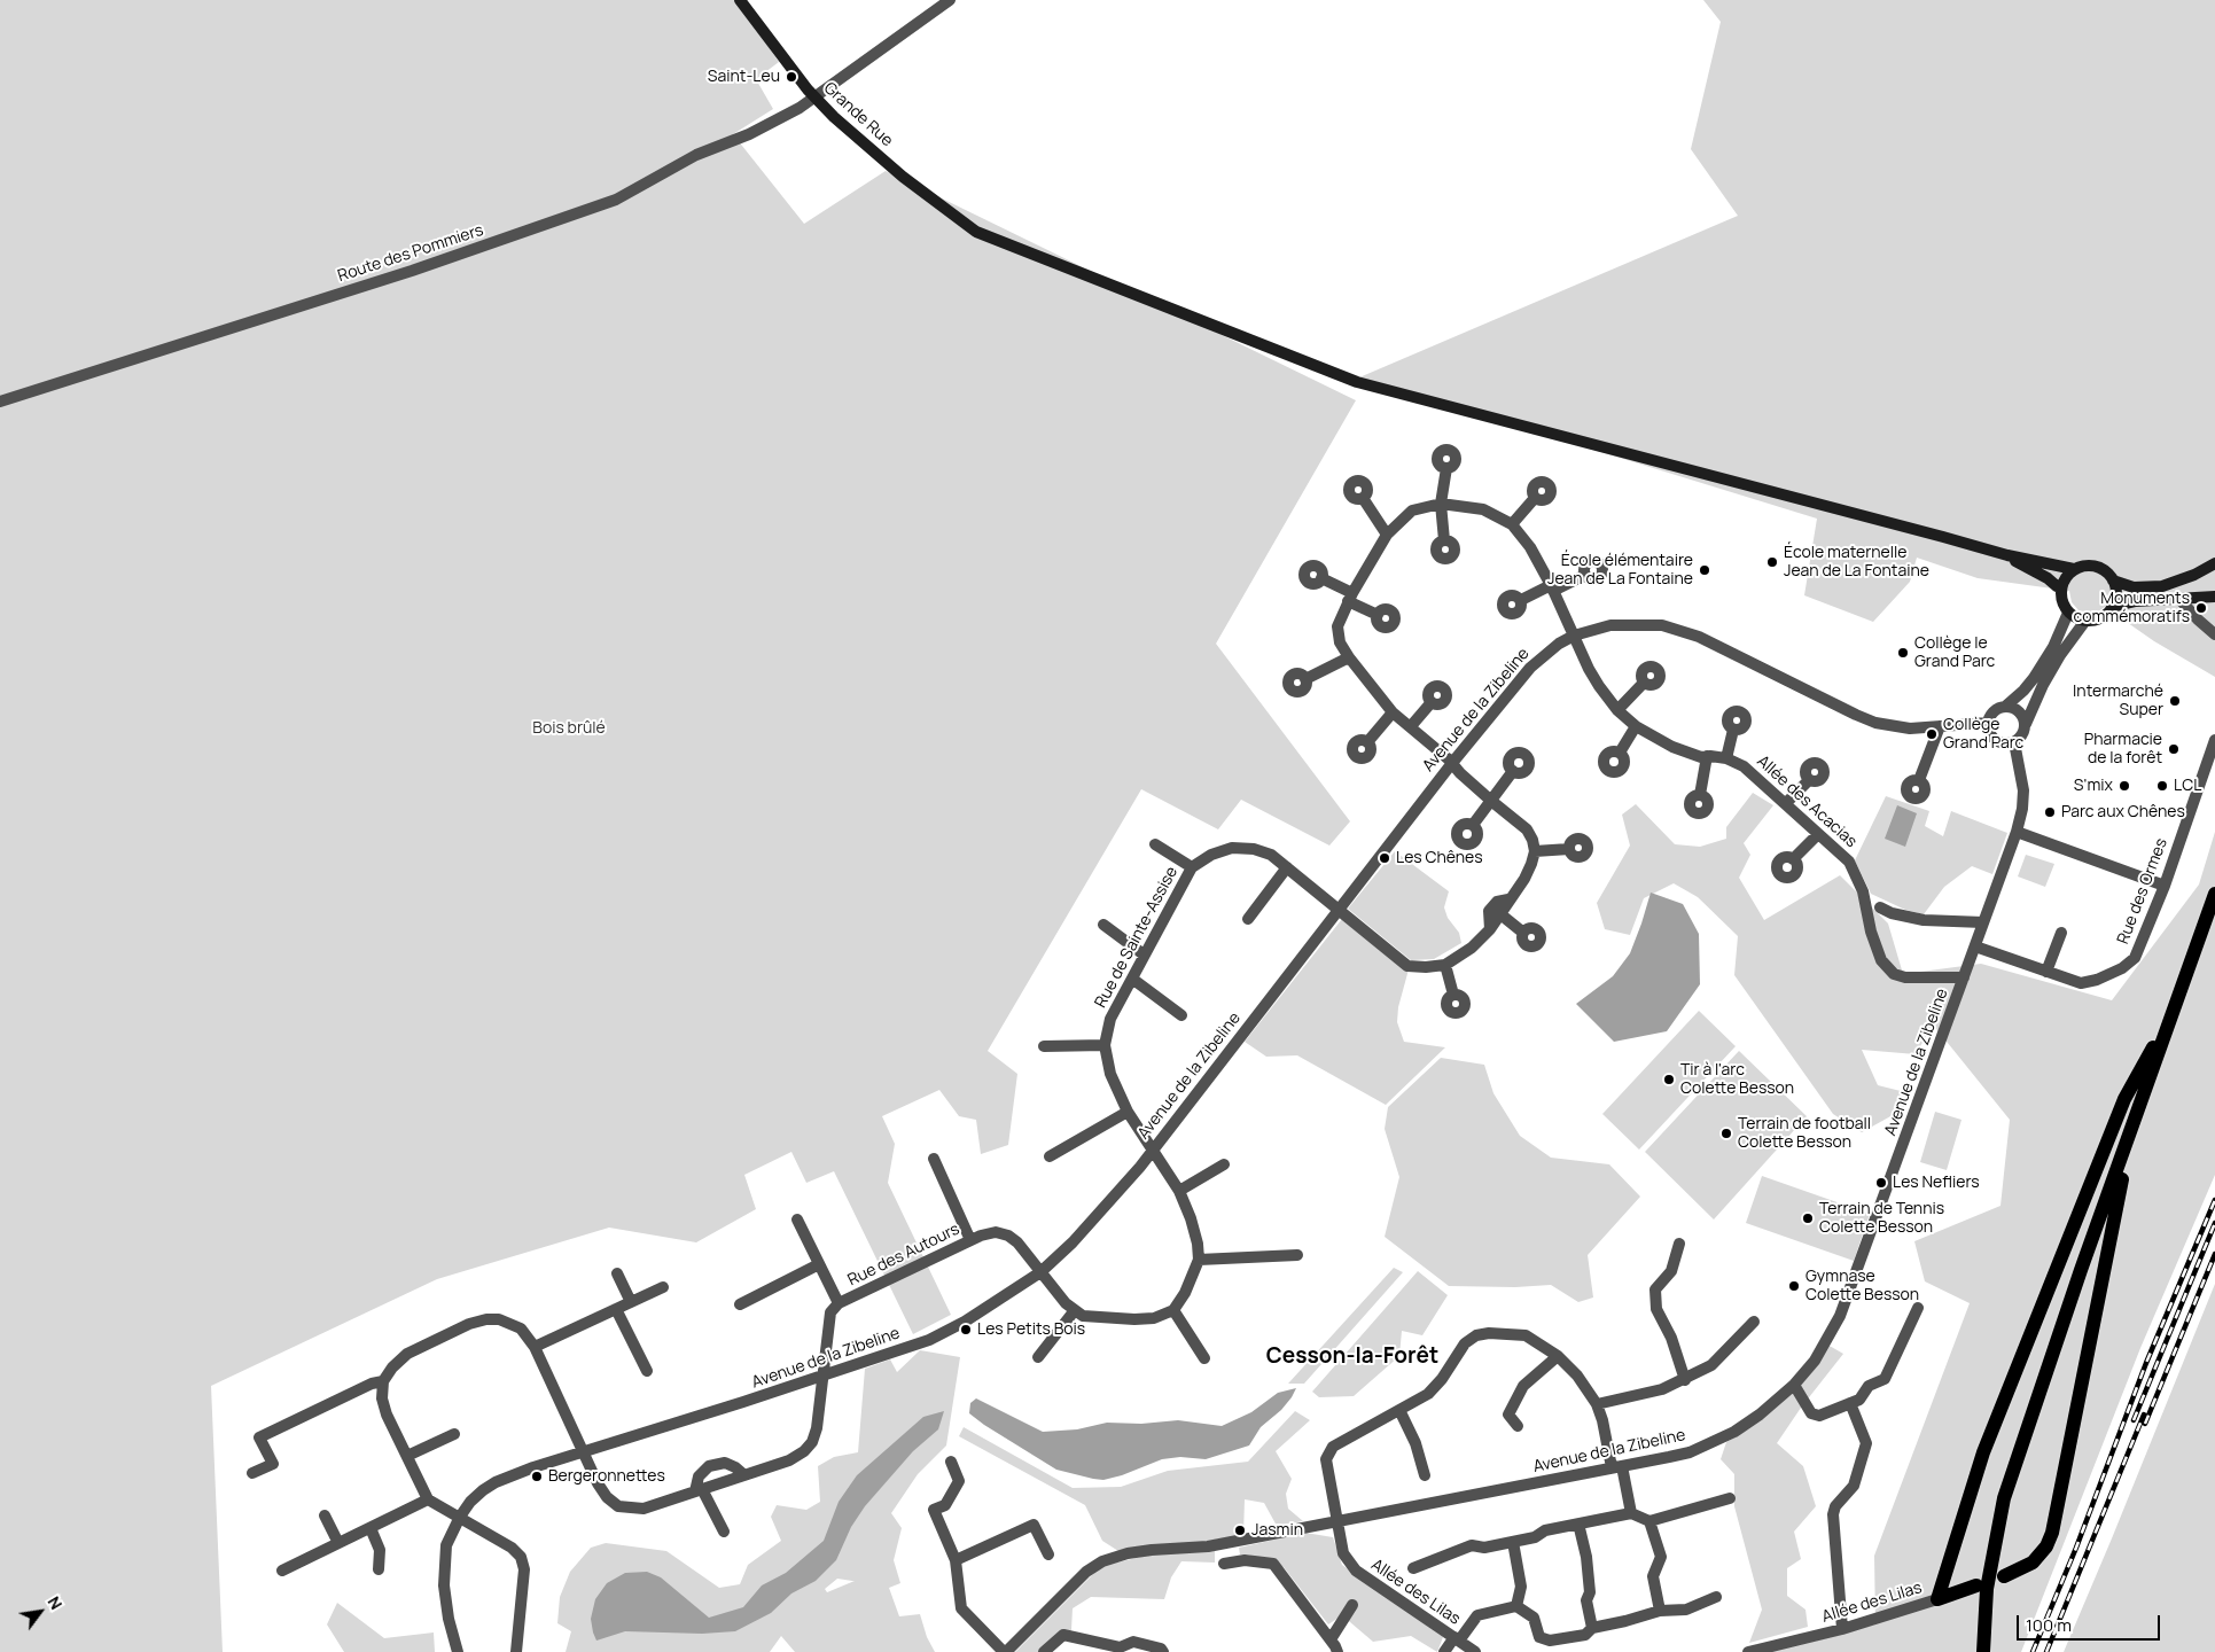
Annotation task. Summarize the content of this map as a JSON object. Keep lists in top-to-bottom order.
{
  "streets": {
    "main road": ["Grande Rue"],
    "street": [
      "Route des Pommiers",
      "Avenue de la Zibeline",
      "Allée des Acacias",
      "Rue des Ormes",
      "Rue de Sainte-Assise",
      "Rue des Autours",
      "Allée des Lilas"
    ]
  },
  "crossings": [
    ["Grande Rue", "Route des Pommiers"],
    ["Avenue de la Zibeline", "Allée des Acacias"],
    ["Avenue de la Zibeline", "Rue des Ormes"],
    ["Avenue de la Zibeline", "Rue de Sainte-Assise"],
    ["Avenue de la Zibeline", "Rue des Autours"],
    ["Avenue de la Zibeline", "Allée des Lilas"]
  ],
  "districts": ["Cesson-la-Forêt"],
  "parks": ["Bois brûlé"],
  "places": [
    "Saint-Leu",
    "École maternelle Jean de La Fontaine",
    "École élémentaire Jean de La Fontaine",
    "Monuments commémoratifs",
    "Collège le Grand Parc",
    "Intermarché Super",
    "Collège Grand Parc",
    "Pharmacie de la forêt",
    "S'mix",
    "LCL",
    "Parc aux Chênes",
    "Les Chênes",
    "Tir à l'arc Colette Besson",
    "Terrain de football Colette Besson",
    "Les Nefliers",
    "Terrain de Tennis Colette Besson",
    "Gymnase Colette Besson",
    "Les Petits Bois",
    "Bergeronnettes",
    "Jasmin"
  ],
  "scale_bar": "100 m",
  "north": "top right"
}
